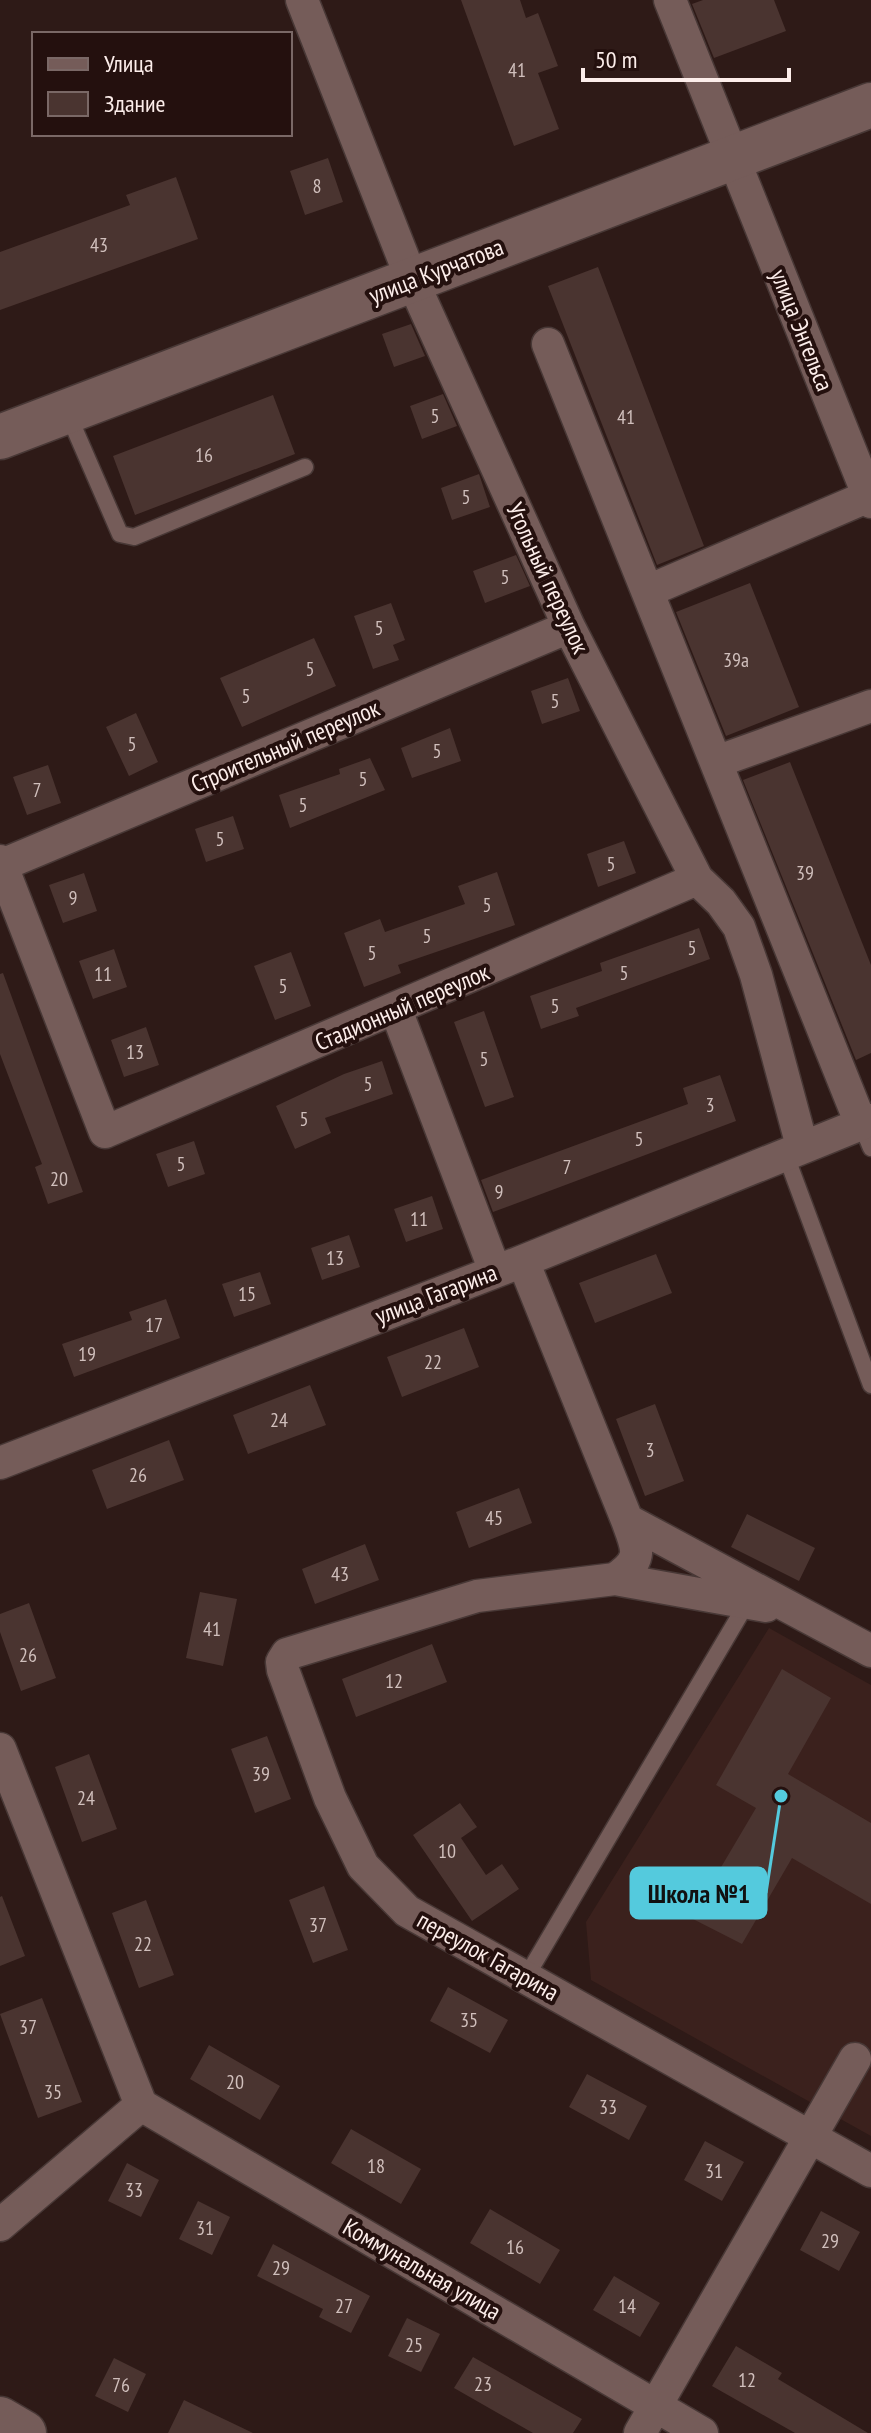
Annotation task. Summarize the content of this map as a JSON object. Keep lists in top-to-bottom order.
{
  "streets": {
    "street": [
      "улица Курчатова",
      "улица Энгельса",
      "Угольный переулок",
      "Строительный переулок",
      "Стадионный переулок",
      "улица Гагарина",
      "переулок Гагарина",
      "Коммунальная улица"
    ]
  },
  "crossings": [
    ["улица Курчатова", "улица Энгельса"],
    ["улица Курчатова", "Угольный переулок"],
    ["Угольный переулок", "Строительный переулок"],
    ["Угольный переулок", "Стадионный переулок"],
    ["Угольный переулок", "улица Гагарина"],
    ["Строительный переулок", "Стадионный переулок"]
  ],
  "places": ["Школа №1"],
  "house_numbers": [
    "41",
    "8",
    "43",
    "5",
    "41",
    "16",
    "5",
    "5",
    "5",
    "39а",
    "5",
    "5",
    "5",
    "5",
    "5",
    "5",
    "7",
    "5",
    "5",
    "5",
    "39",
    "9",
    "5",
    "5",
    "5",
    "5",
    "5",
    "11",
    "5",
    "5",
    "13",
    "5",
    "5",
    "3",
    "5",
    "5",
    "5",
    "7",
    "20",
    "9",
    "11",
    "13",
    "15",
    "17",
    "19",
    "22",
    "24",
    "3",
    "26",
    "45",
    "43",
    "41",
    "26",
    "12",
    "39",
    "24",
    "10",
    "37",
    "22",
    "35",
    "37",
    "20",
    "35",
    "33",
    "18",
    "31",
    "33",
    "31",
    "29",
    "16",
    "29",
    "27",
    "14",
    "25",
    "12",
    "23",
    "76"
  ],
  "legend": ["Улица", "Здание"],
  "scale_bar": "50 m"
}
